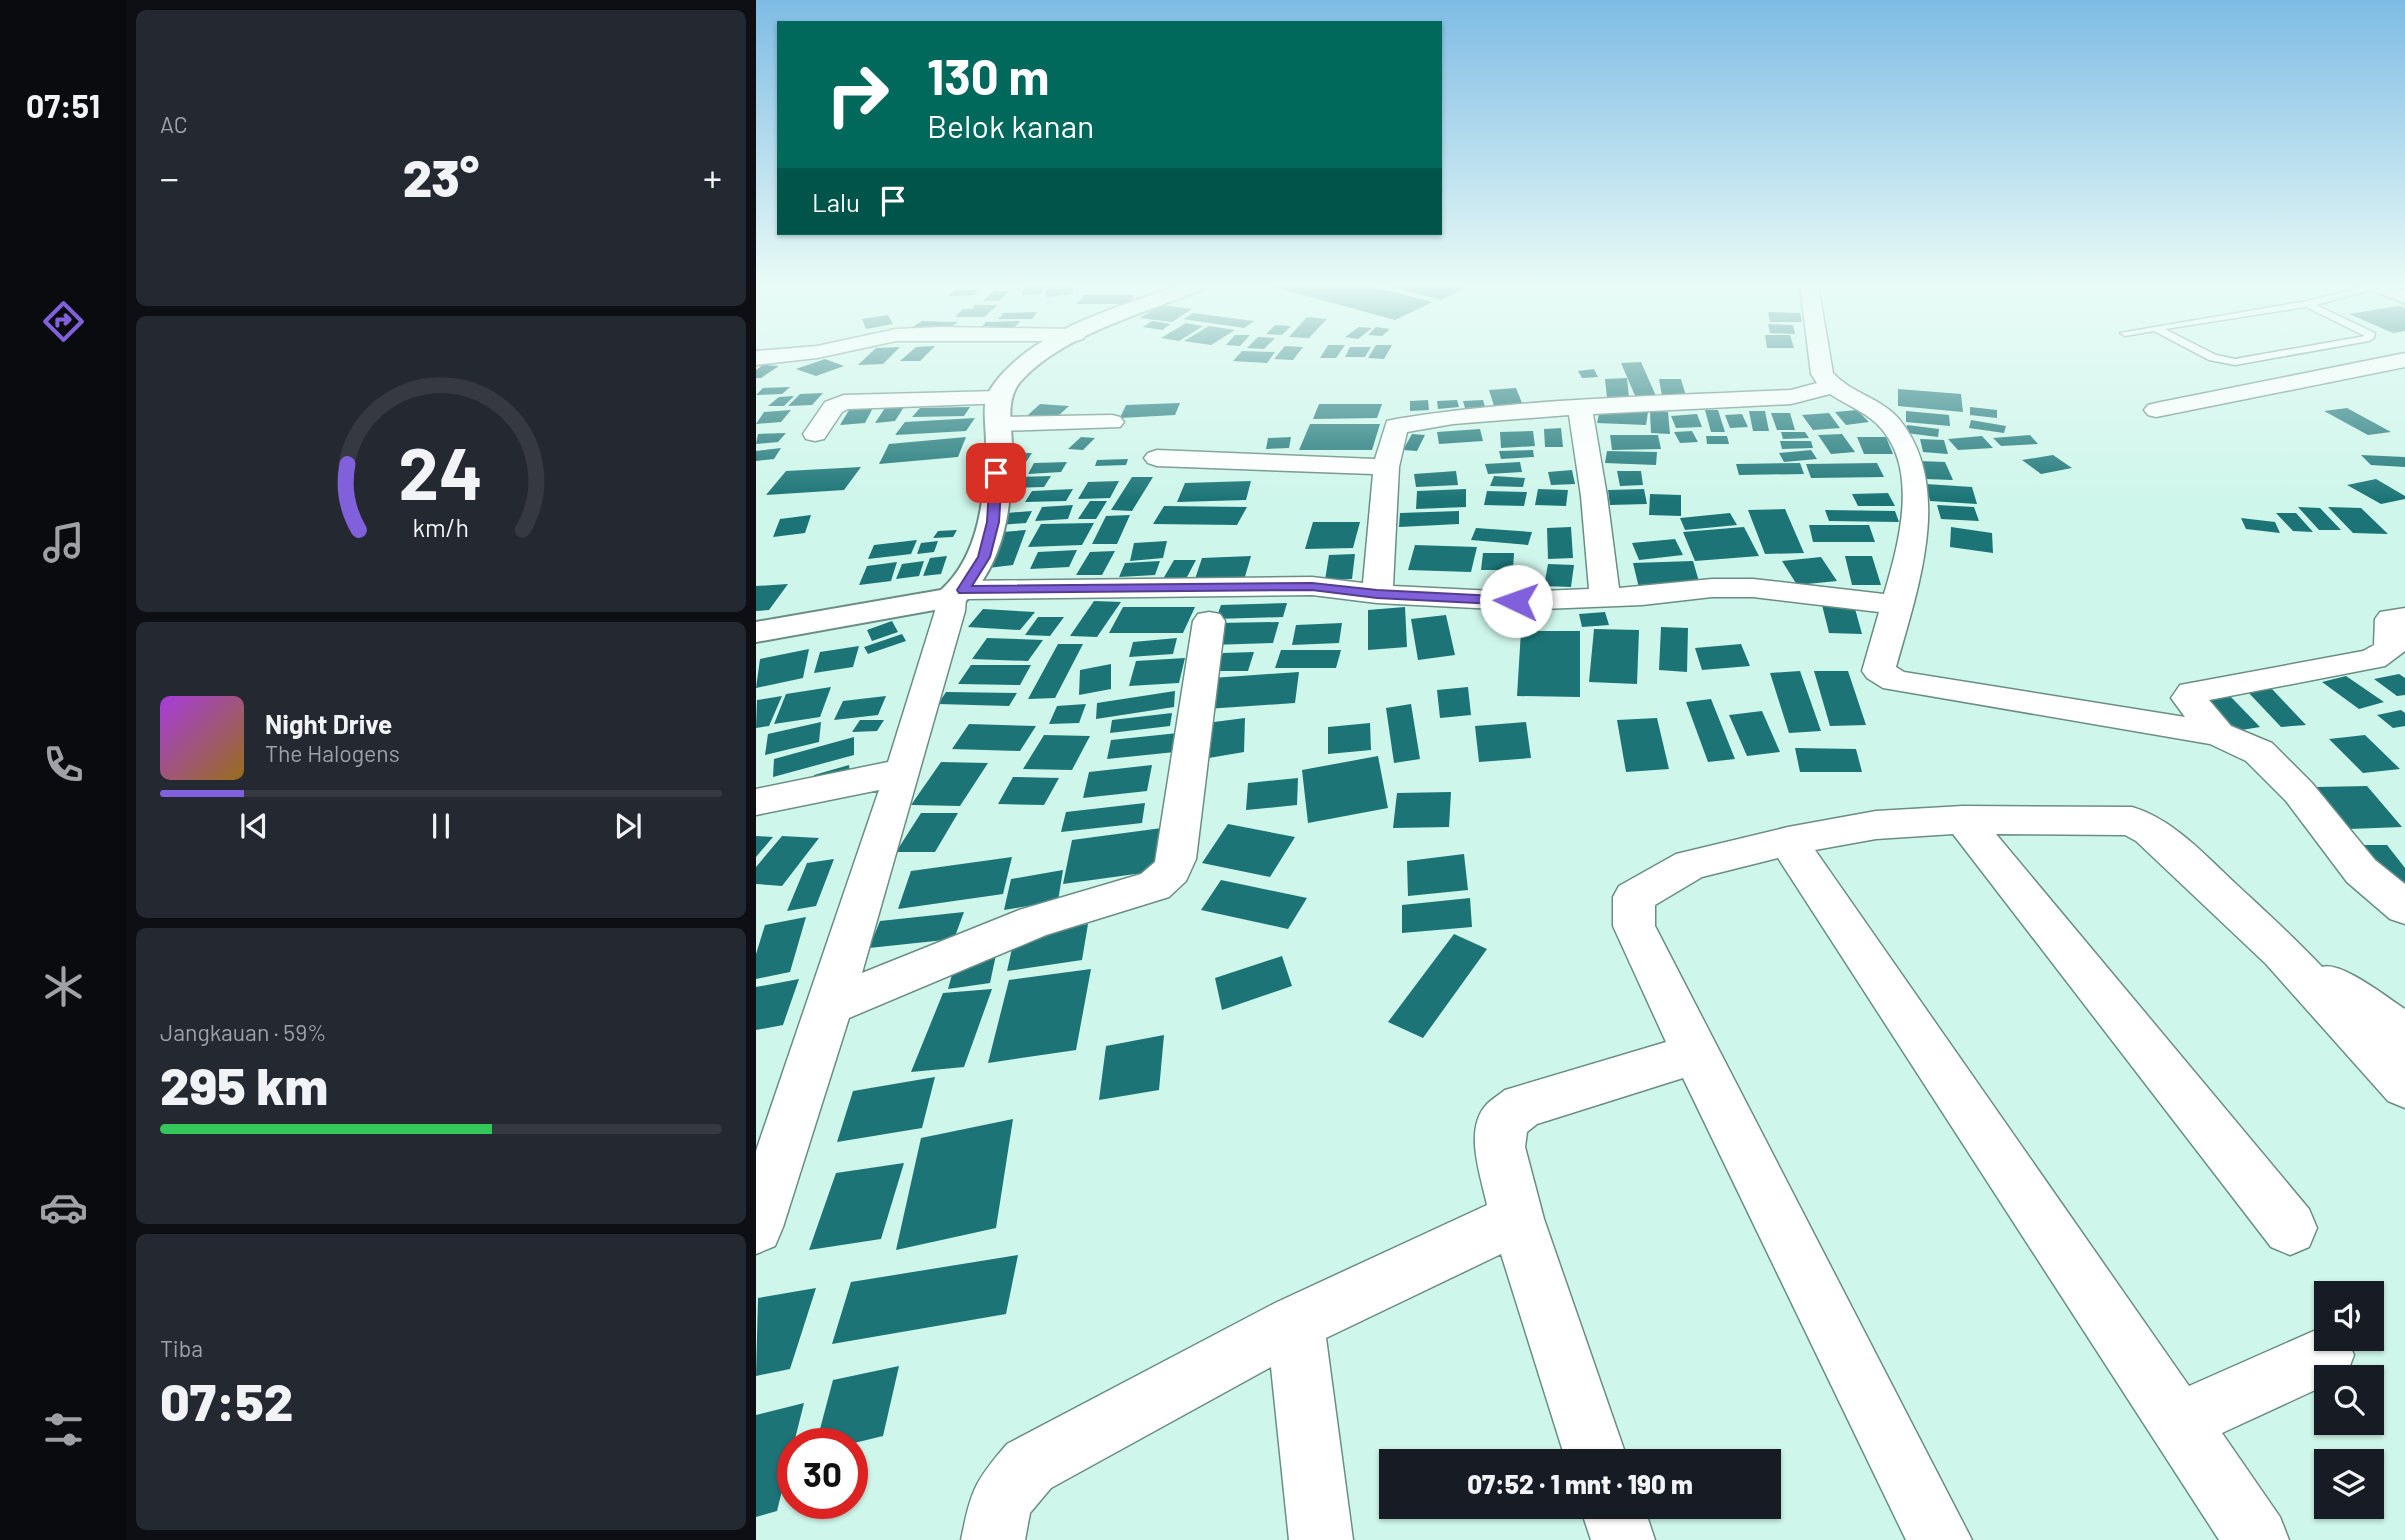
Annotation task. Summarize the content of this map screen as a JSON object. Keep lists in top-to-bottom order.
{
  "page": {
    "tabs": "07:51",
    "tile": [
      "AC",
      ["Jangkauan · 59%", "295 km"],
      ["Tiba", "07:52"]
    ],
    "turn": ["130 m", "Belok kanan"],
    "heat": ["−", "23°", "+"],
    "then": "Lalu",
    "song": ["Night Drive", "The Halogens"],
    "limit": "30",
    "trip": "07:52 · 1 mnt · 190 m",
    "gauge": ["24", "km/h"]
  }
}
